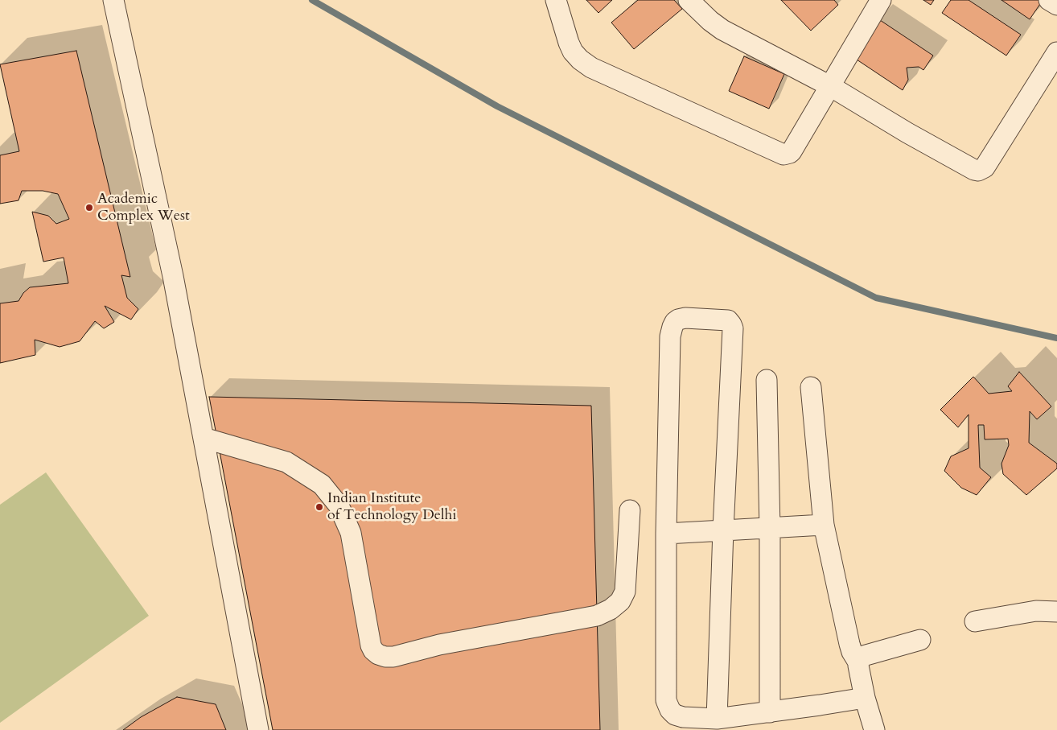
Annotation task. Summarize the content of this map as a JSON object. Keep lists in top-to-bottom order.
{
  "places": ["Academic Complex West", "Indian Institute of Technology Delhi"]
}
